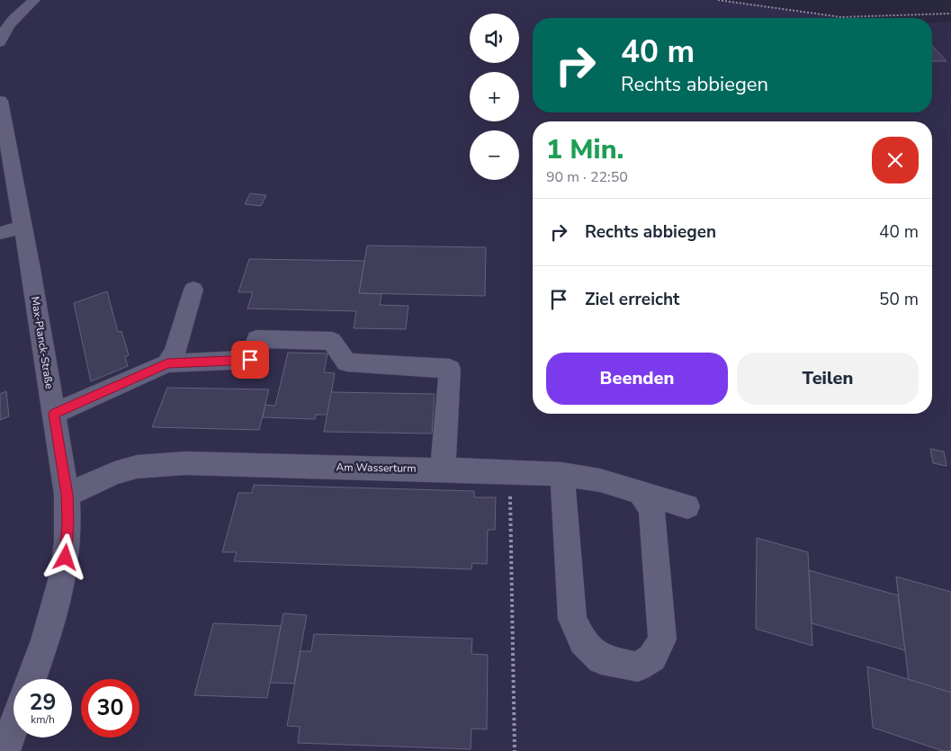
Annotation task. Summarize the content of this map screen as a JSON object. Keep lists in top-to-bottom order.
{
  "streets": {
    "street": ["Max-Planck-Straße", "Am Wasserturm"]
  },
  "crossings": [
    ["Max-Planck-Straße", "Am Wasserturm"]
  ],
  "page": {
    "map_buttons": ["+", "−"],
    "turn": ["40 m", "Rechts abbiegen"],
    "heading": ["1 Min.", "90 m · 22:50"],
    "list": [
      {
        "name": "Rechts abbiegen",
        "value": "40 m"
      },
      {
        "name": "Ziel erreicht",
        "value": "50 m"
      }
    ],
    "buttons": ["Beenden", "Teilen"],
    "speed": "29 km/h",
    "limit": "30"
  }
}
